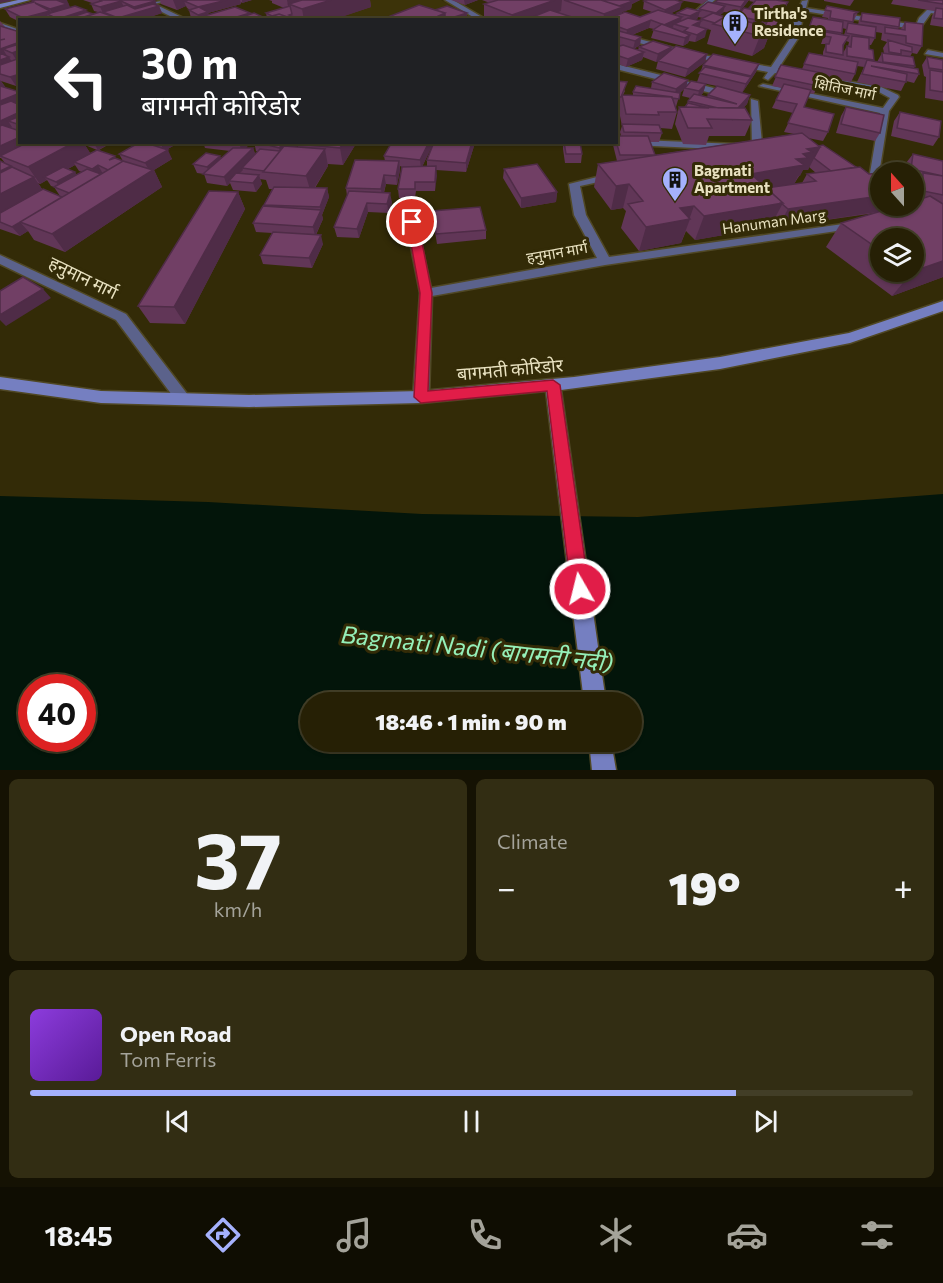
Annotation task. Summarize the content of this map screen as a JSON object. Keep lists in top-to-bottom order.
{
  "streets": {
    "main road": ["बागमती कोरिडोर"],
    "street": ["क्षितिज मार्ग", "Hanuman Marg", "हनुमान मार्ग"]
  },
  "crossings": [
    ["Hanuman Marg", "हनुमान मार्ग"],
    ["हनुमान मार्ग", "बागमती कोरिडोर"]
  ],
  "water": ["Bagmati Nadi (बागमती नदी)"],
  "places": {
    "building": ["Tirtha's Residence", "Bagmati Apartment"]
  },
  "north": "top",
  "page": {
    "turn": ["30 m", "बागमती कोरिडोर"],
    "limit": "40",
    "trip": "18:46 · 1 min · 90 m",
    "tile": [
      ["37", "km/h"],
      "Climate"
    ],
    "heat": ["−", "19°", "+"],
    "song": ["Open Road", "Tom Ferris"],
    "tabs": "18:45"
  }
}
